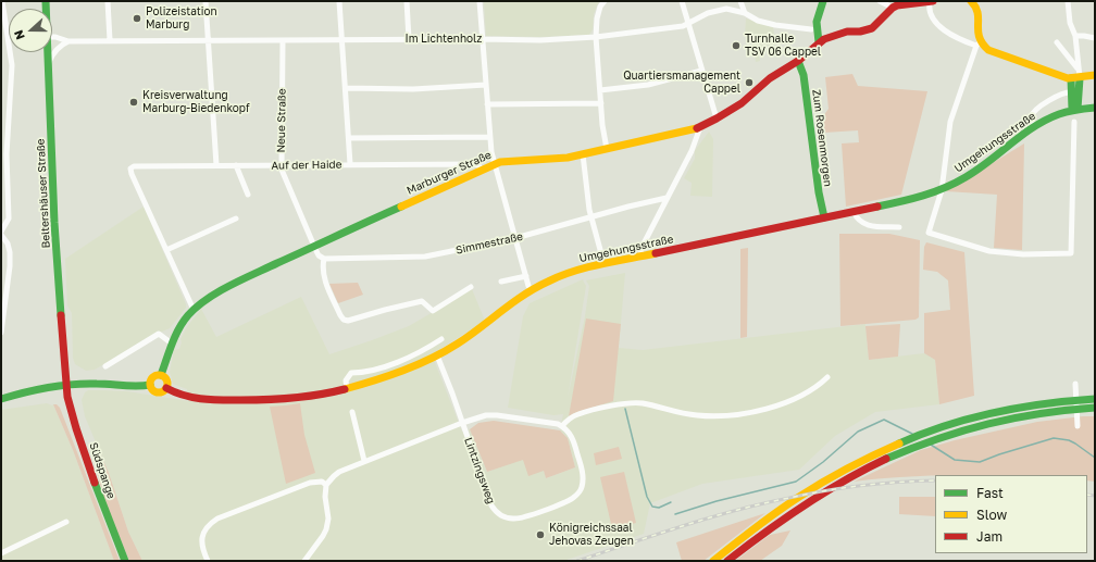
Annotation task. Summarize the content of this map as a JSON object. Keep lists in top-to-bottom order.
{
  "streets": {
    "main road": [
      "Zum Rosenmorgen",
      "Umgehungsstraße",
      "Marburger Straße",
      "Beltershäuser Straße",
      "Südspange"
    ],
    "street": [
      "Im Lichtenholz",
      "Neue Straße",
      "Auf der Haide",
      "Simmestraße",
      "Lintzingsweg"
    ]
  },
  "crossings": [
    ["Im Lichtenholz", "Neue Straße"],
    ["Im Lichtenholz", "Beltershäuser Straße"],
    ["Neue Straße", "Auf der Haide"],
    ["Neue Straße", "Marburger Straße"],
    ["Zum Rosenmorgen", "Umgehungsstraße"],
    ["Zum Rosenmorgen", "Marburger Straße"],
    ["Umgehungsstraße", "Marburger Straße"],
    ["Umgehungsstraße", "Lintzingsweg"],
    ["Auf der Haide", "Marburger Straße"],
    ["Beltershäuser Straße", "Südspange"]
  ],
  "places": [
    "Polizeistation Marburg",
    "Turnhalle TSV 06 Cappel",
    "Quartiersmanagement Cappel",
    "Kreisverwaltung Marburg-Biedenkopf",
    "Königreichssaal Jehovas Zeugen"
  ],
  "legend": ["Fast", "Slow", "Jam"],
  "north": "left"
}
